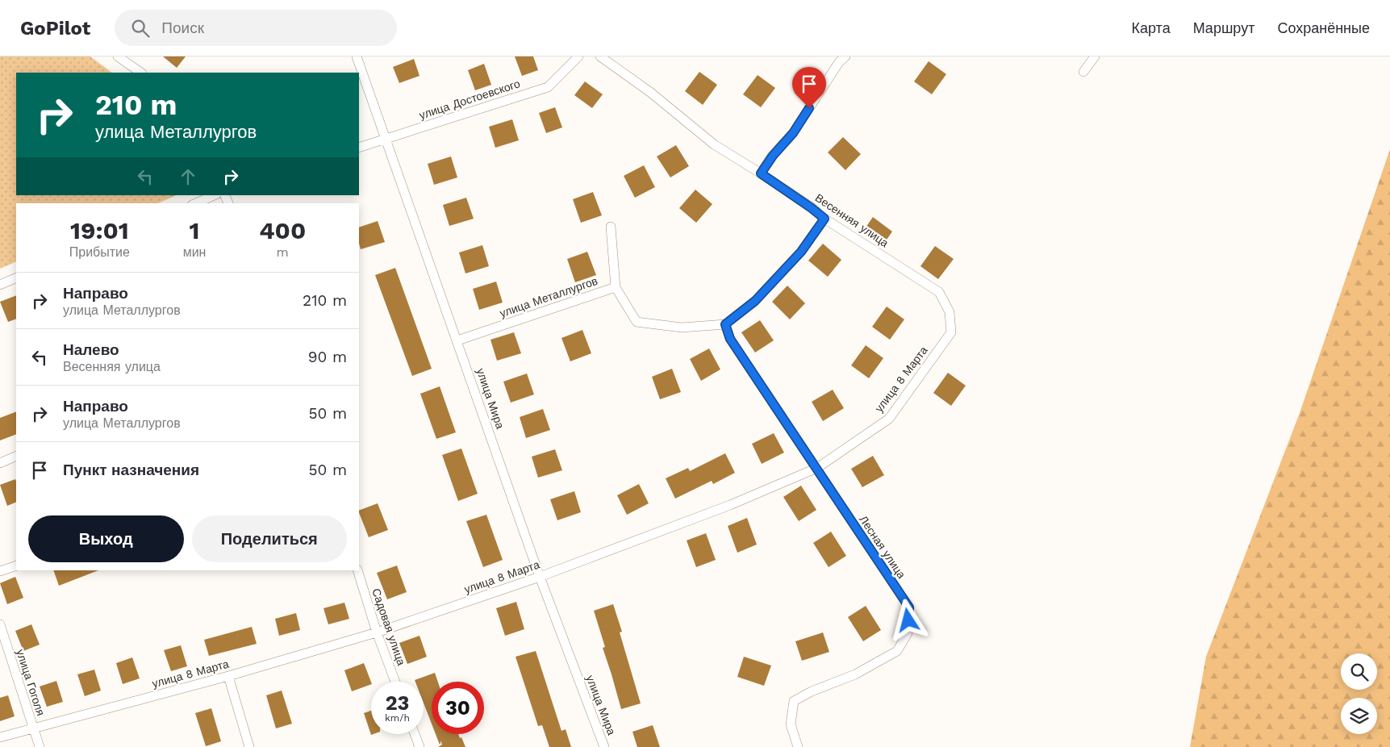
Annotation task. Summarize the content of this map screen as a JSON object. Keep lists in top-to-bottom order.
{
  "streets": {
    "street": [
      "улица Достоевского",
      "Весенняя улица",
      "улица Металлургов",
      "улица 8 Марта",
      "улица Мира",
      "Лесная улица",
      "Садовая улица",
      "улица Гоголя"
    ]
  },
  "crossings": [
    ["улица Достоевского", "улица Мира"],
    ["Весенняя улица", "улица 8 Марта"],
    ["улица Металлургов", "улица Мира"],
    ["улица Металлургов", "Лесная улица"],
    ["улица 8 Марта", "улица Мира"],
    ["улица 8 Марта", "Лесная улица"],
    ["улица 8 Марта", "Садовая улица"],
    ["улица 8 Марта", "улица Гоголя"]
  ],
  "page": {
    "header": "GoPilot",
    "search": "Поиск",
    "nav": ["Карта", "Маршрут", "Сохранённые"],
    "turn": ["210 m", "улица Металлургов"],
    "eta": [
      "19:01",
      "Прибытие",
      "1",
      "мин",
      "400",
      "m"
    ],
    "list": [
      {
        "name": "Направо",
        "note": "улица Металлургов",
        "value": "210 m"
      },
      {
        "name": "Налево",
        "note": "Весенняя улица",
        "value": "90 m"
      },
      {
        "name": "Направо",
        "note": "улица Металлургов",
        "value": "50 m"
      },
      {
        "name": "Пункт назначения",
        "value": "50 m"
      }
    ],
    "buttons": ["Выход", "Поделиться"],
    "speed": "23 km/h",
    "limit": "30"
  }
}
